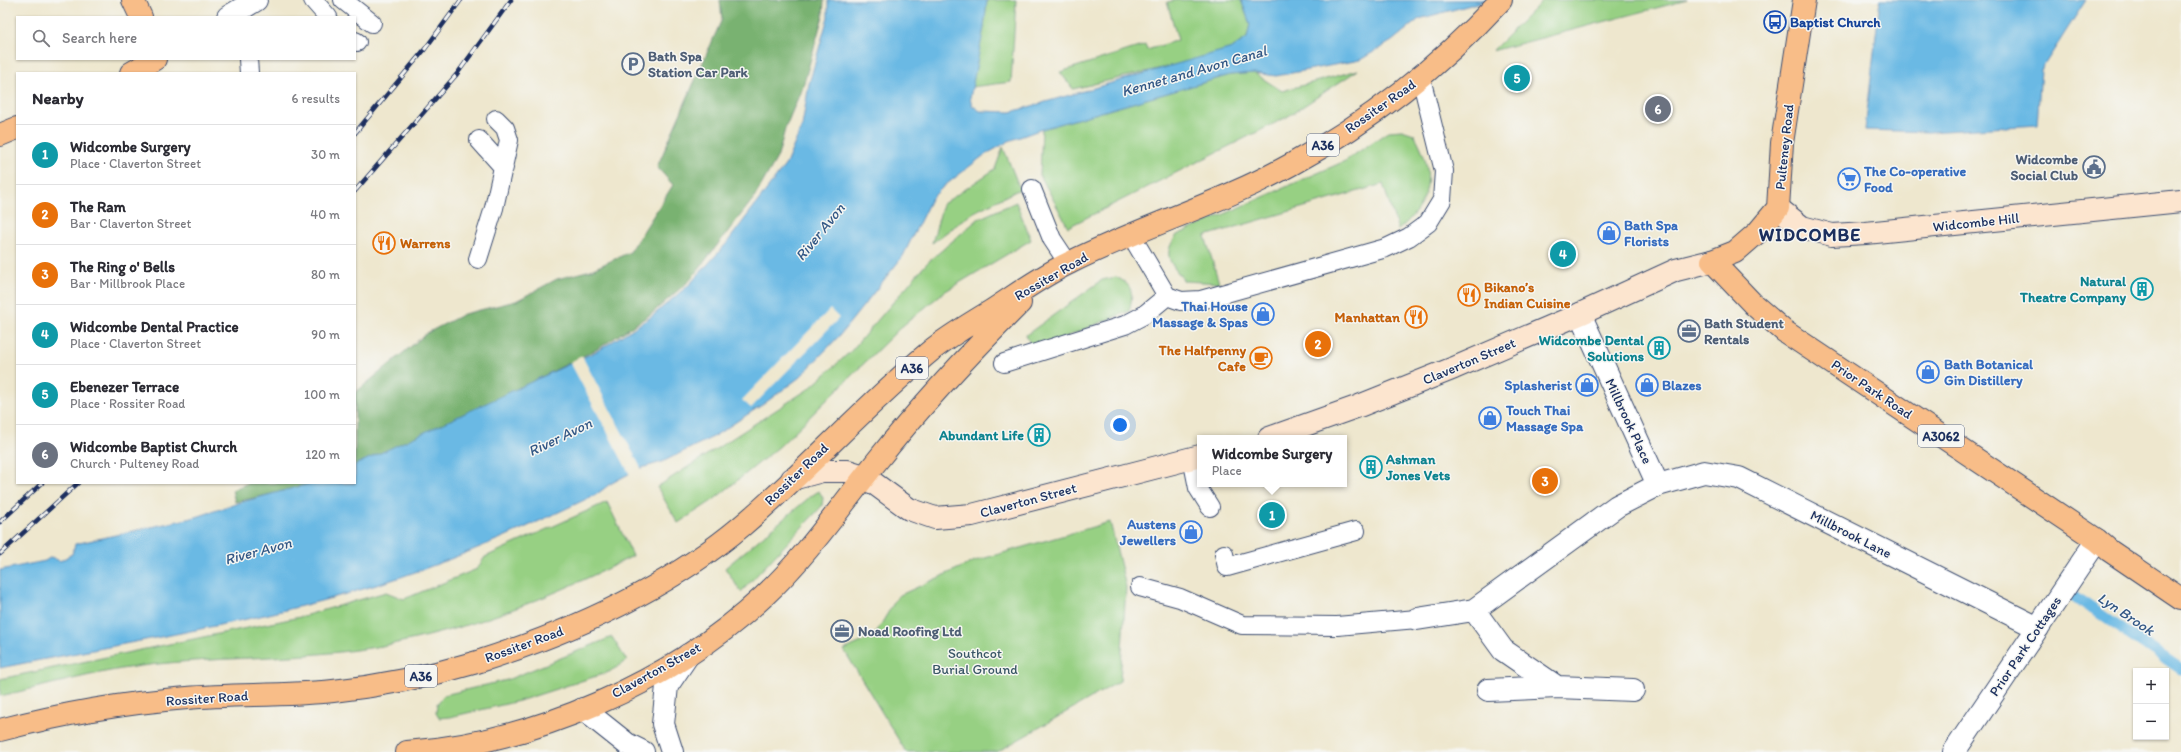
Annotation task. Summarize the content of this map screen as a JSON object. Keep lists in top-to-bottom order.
{
  "streets": {
    "main road": [
      "Rossiter Road",
      "A36",
      "Pulteney Road",
      "Claverton Street",
      "Prior Park Road",
      "A3062"
    ],
    "street": [
      "Widcombe Hill",
      "Millbrook Place",
      "Millbrook Lane",
      "Prior Park Cottages"
    ]
  },
  "crossings": [
    ["Rossiter Road", "A36"],
    ["Rossiter Road", "Claverton Street"],
    ["A36", "Claverton Street"],
    ["Pulteney Road", "Widcombe Hill"],
    ["Pulteney Road", "Claverton Street"],
    ["Pulteney Road", "Prior Park Road"],
    ["Claverton Street", "Prior Park Road"],
    ["Claverton Street", "Millbrook Place"],
    ["Prior Park Road", "Prior Park Cottages"],
    ["Millbrook Place", "Millbrook Lane"],
    ["Millbrook Lane", "Prior Park Cottages"]
  ],
  "districts": ["WIDCOMBE"],
  "water": ["Kennet and Avon Canal", "River Avon", "Lyn Brook"],
  "parks": ["Southcot Burial Ground"],
  "places": {
    "bus stop": ["Baptist Church"],
    "parking": ["Bath Spa Station Car Park"],
    "public building": ["Widcombe Social Club"],
    "supermarket": ["The Co-operative Food"],
    "shop": [
      "Bath Spa Florists",
      "Thai House Massage & Spas",
      "Bath Botanical Gin Distillery",
      "Splasherist",
      "Blazes",
      "Touch Thai Massage Spa",
      "Austens Jewellers"
    ],
    "restaurant": ["Warrens", "Bikano’s Indian Cuisine", "Manhattan"],
    "building": [
      "Natural Theatre Company",
      "Widcombe Dental Solutions",
      "Abundant Life",
      "Ashman Jones Vets"
    ],
    "office": ["Bath Student Rentals", "Noad Roofing Ltd"],
    "cafe": ["The Halfpenny Cafe"]
  },
  "page": {
    "search": "Search here",
    "pins": [
      "5",
      "6",
      "4",
      "2",
      "3",
      "1"
    ],
    "heading": ["Nearby", "6 results"],
    "list": [
      {
        "mark": "1",
        "name": "Widcombe Surgery",
        "note": "Place · Claverton Street",
        "value": "30 m"
      },
      {
        "mark": "2",
        "name": "The Ram",
        "note": "Bar · Claverton Street",
        "value": "40 m"
      },
      {
        "mark": "3",
        "name": "The Ring o' Bells",
        "note": "Bar · Millbrook Place",
        "value": "80 m"
      },
      {
        "mark": "4",
        "name": "Widcombe Dental Practice",
        "note": "Place · Claverton Street",
        "value": "90 m"
      },
      {
        "mark": "5",
        "name": "Ebenezer Terrace",
        "note": "Place · Rossiter Road",
        "value": "100 m"
      },
      {
        "mark": "6",
        "name": "Widcombe Baptist Church",
        "note": "Church · Pulteney Road",
        "value": "120 m"
      }
    ],
    "popup": ["Widcombe Surgery", "Place"],
    "map_buttons": ["+", "−"]
  }
}
